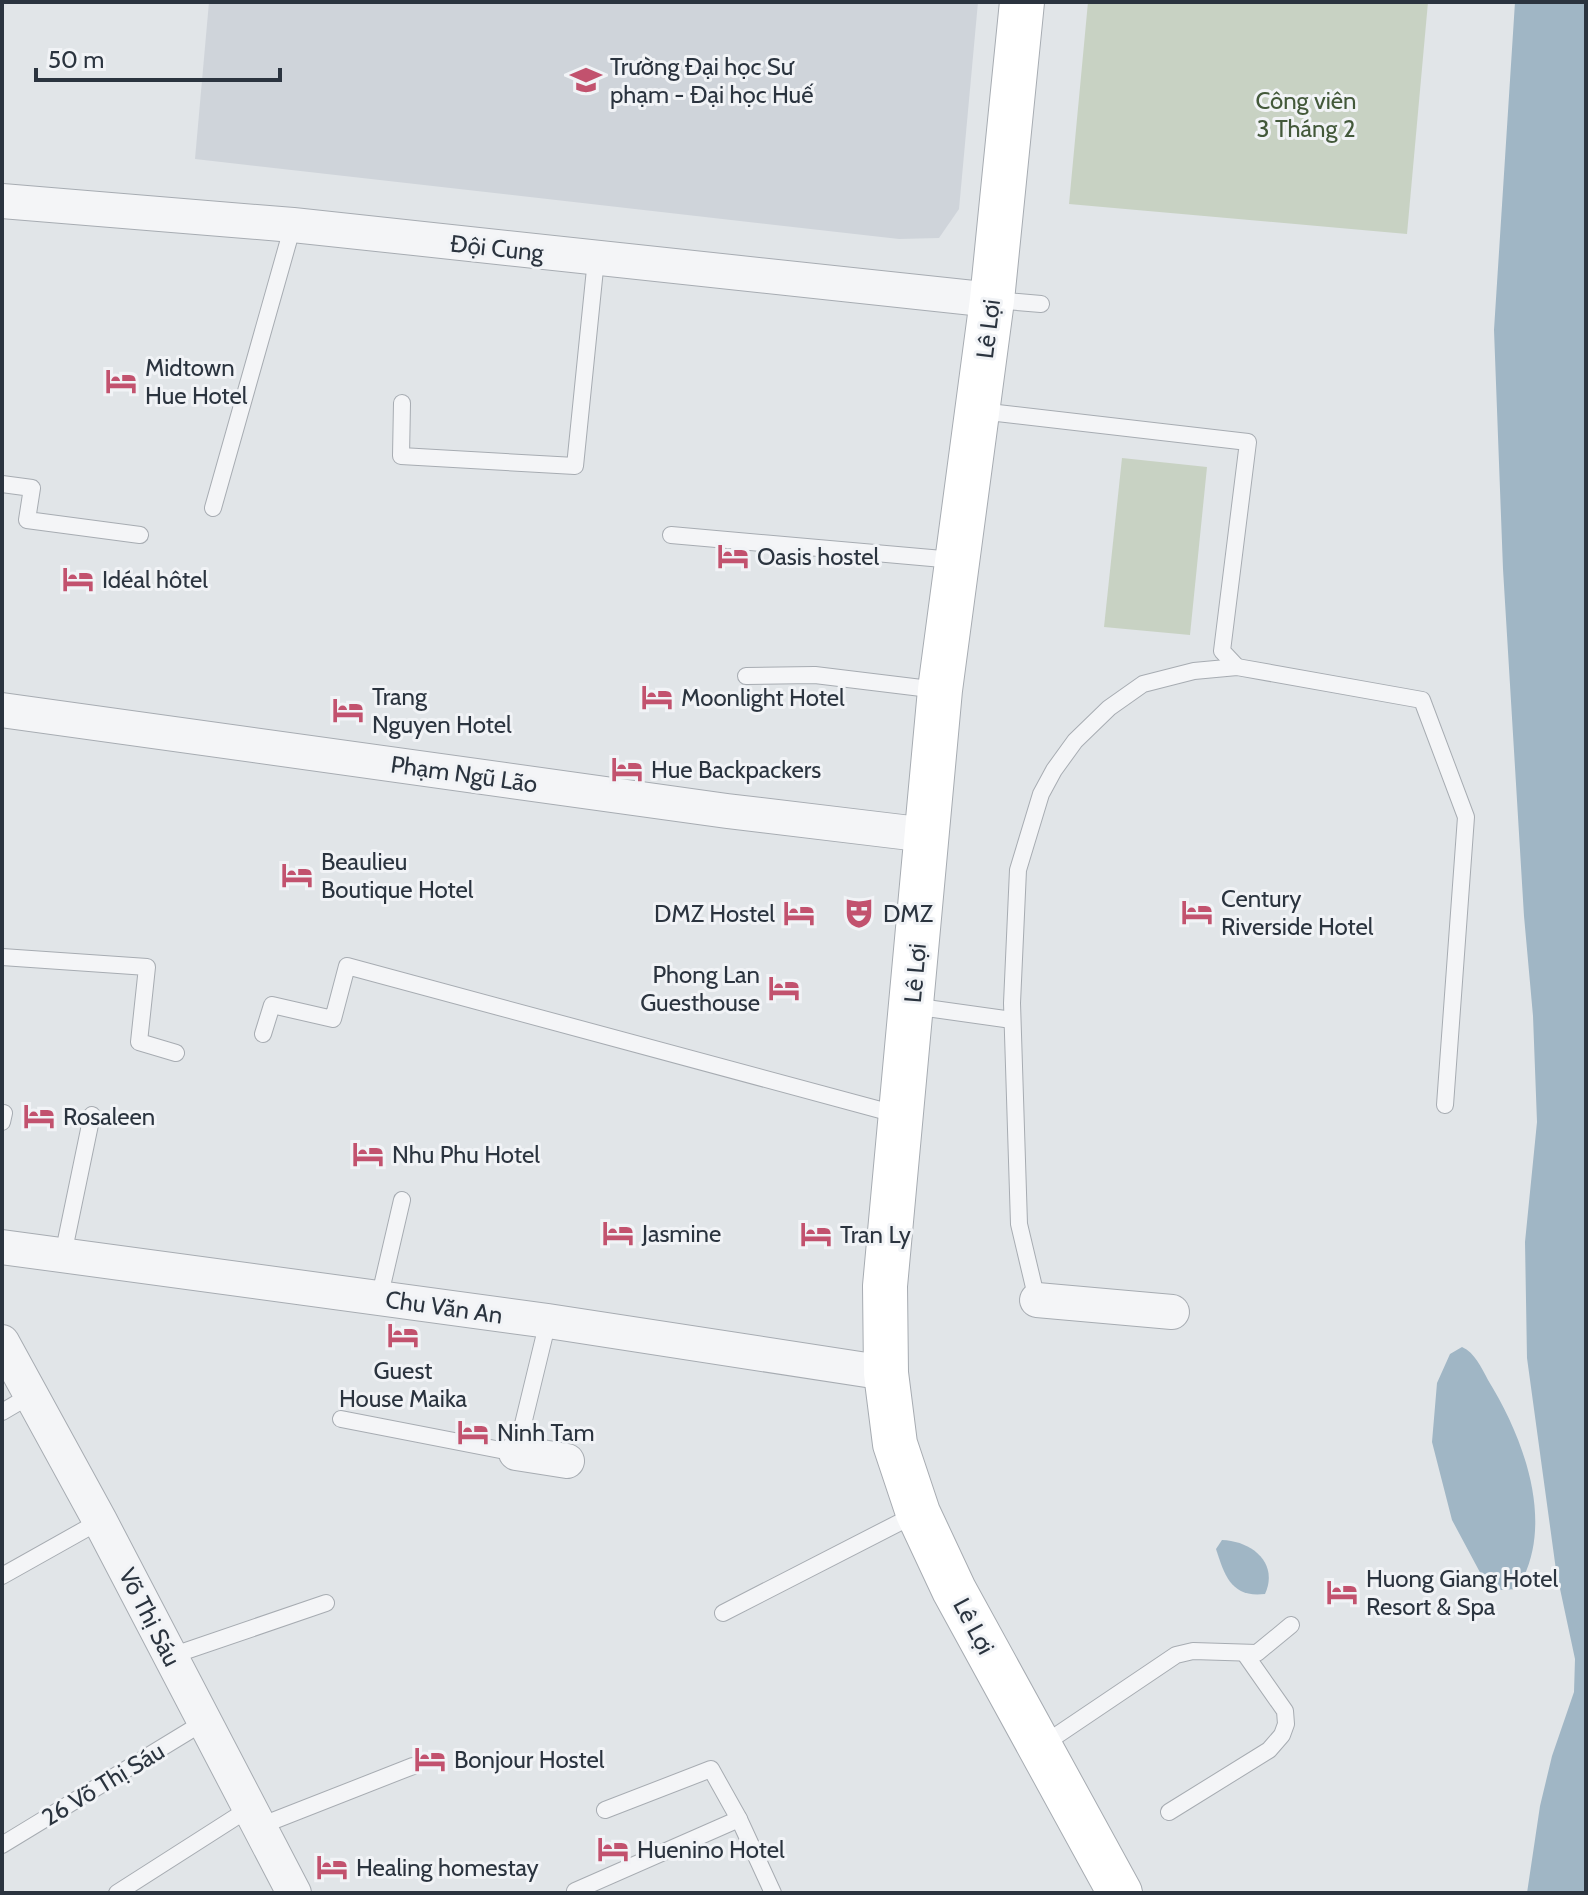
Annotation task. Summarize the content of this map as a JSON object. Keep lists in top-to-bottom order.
{
  "streets": {
    "main road": ["Lê Lợi"],
    "street": [
      "Đội Cung",
      "Phạm Ngũ Lão",
      "Chu Văn An",
      "Võ Thị Sáu"
    ],
    "lane": ["26 Võ Thị Sáu"]
  },
  "crossings": [
    ["Đội Cung", "Lê Lợi"],
    ["Lê Lợi", "Phạm Ngũ Lão"],
    ["Lê Lợi", "Chu Văn An"],
    ["Võ Thị Sáu", "26 Võ Thị Sáu"]
  ],
  "parks": ["Công viên 3 Tháng 2"],
  "places": {
    "school or university": ["Trường Đại học Sư phạm - Đại học Huế"],
    "hotel": [
      "Midtown Hue Hotel",
      "Oasis hostel",
      "Idéal hôtel",
      "Moonlight Hotel",
      "Trang Nguyen Hotel",
      "Hue Backpackers",
      "Beaulieu Boutique Hotel",
      "Century Riverside Hotel",
      "DMZ Hostel",
      "Phong Lan Guesthouse",
      "Rosaleen",
      "Nhu Phu Hotel",
      "Jasmine",
      "Tran Ly",
      "Guest House Maika",
      "Ninh Tam",
      "Huong Giang Hotel Resort & Spa",
      "Bonjour Hostel",
      "Huenino Hotel",
      "Healing homestay"
    ],
    "theatre": ["DMZ"]
  },
  "scale_bar": "50 m"
}
